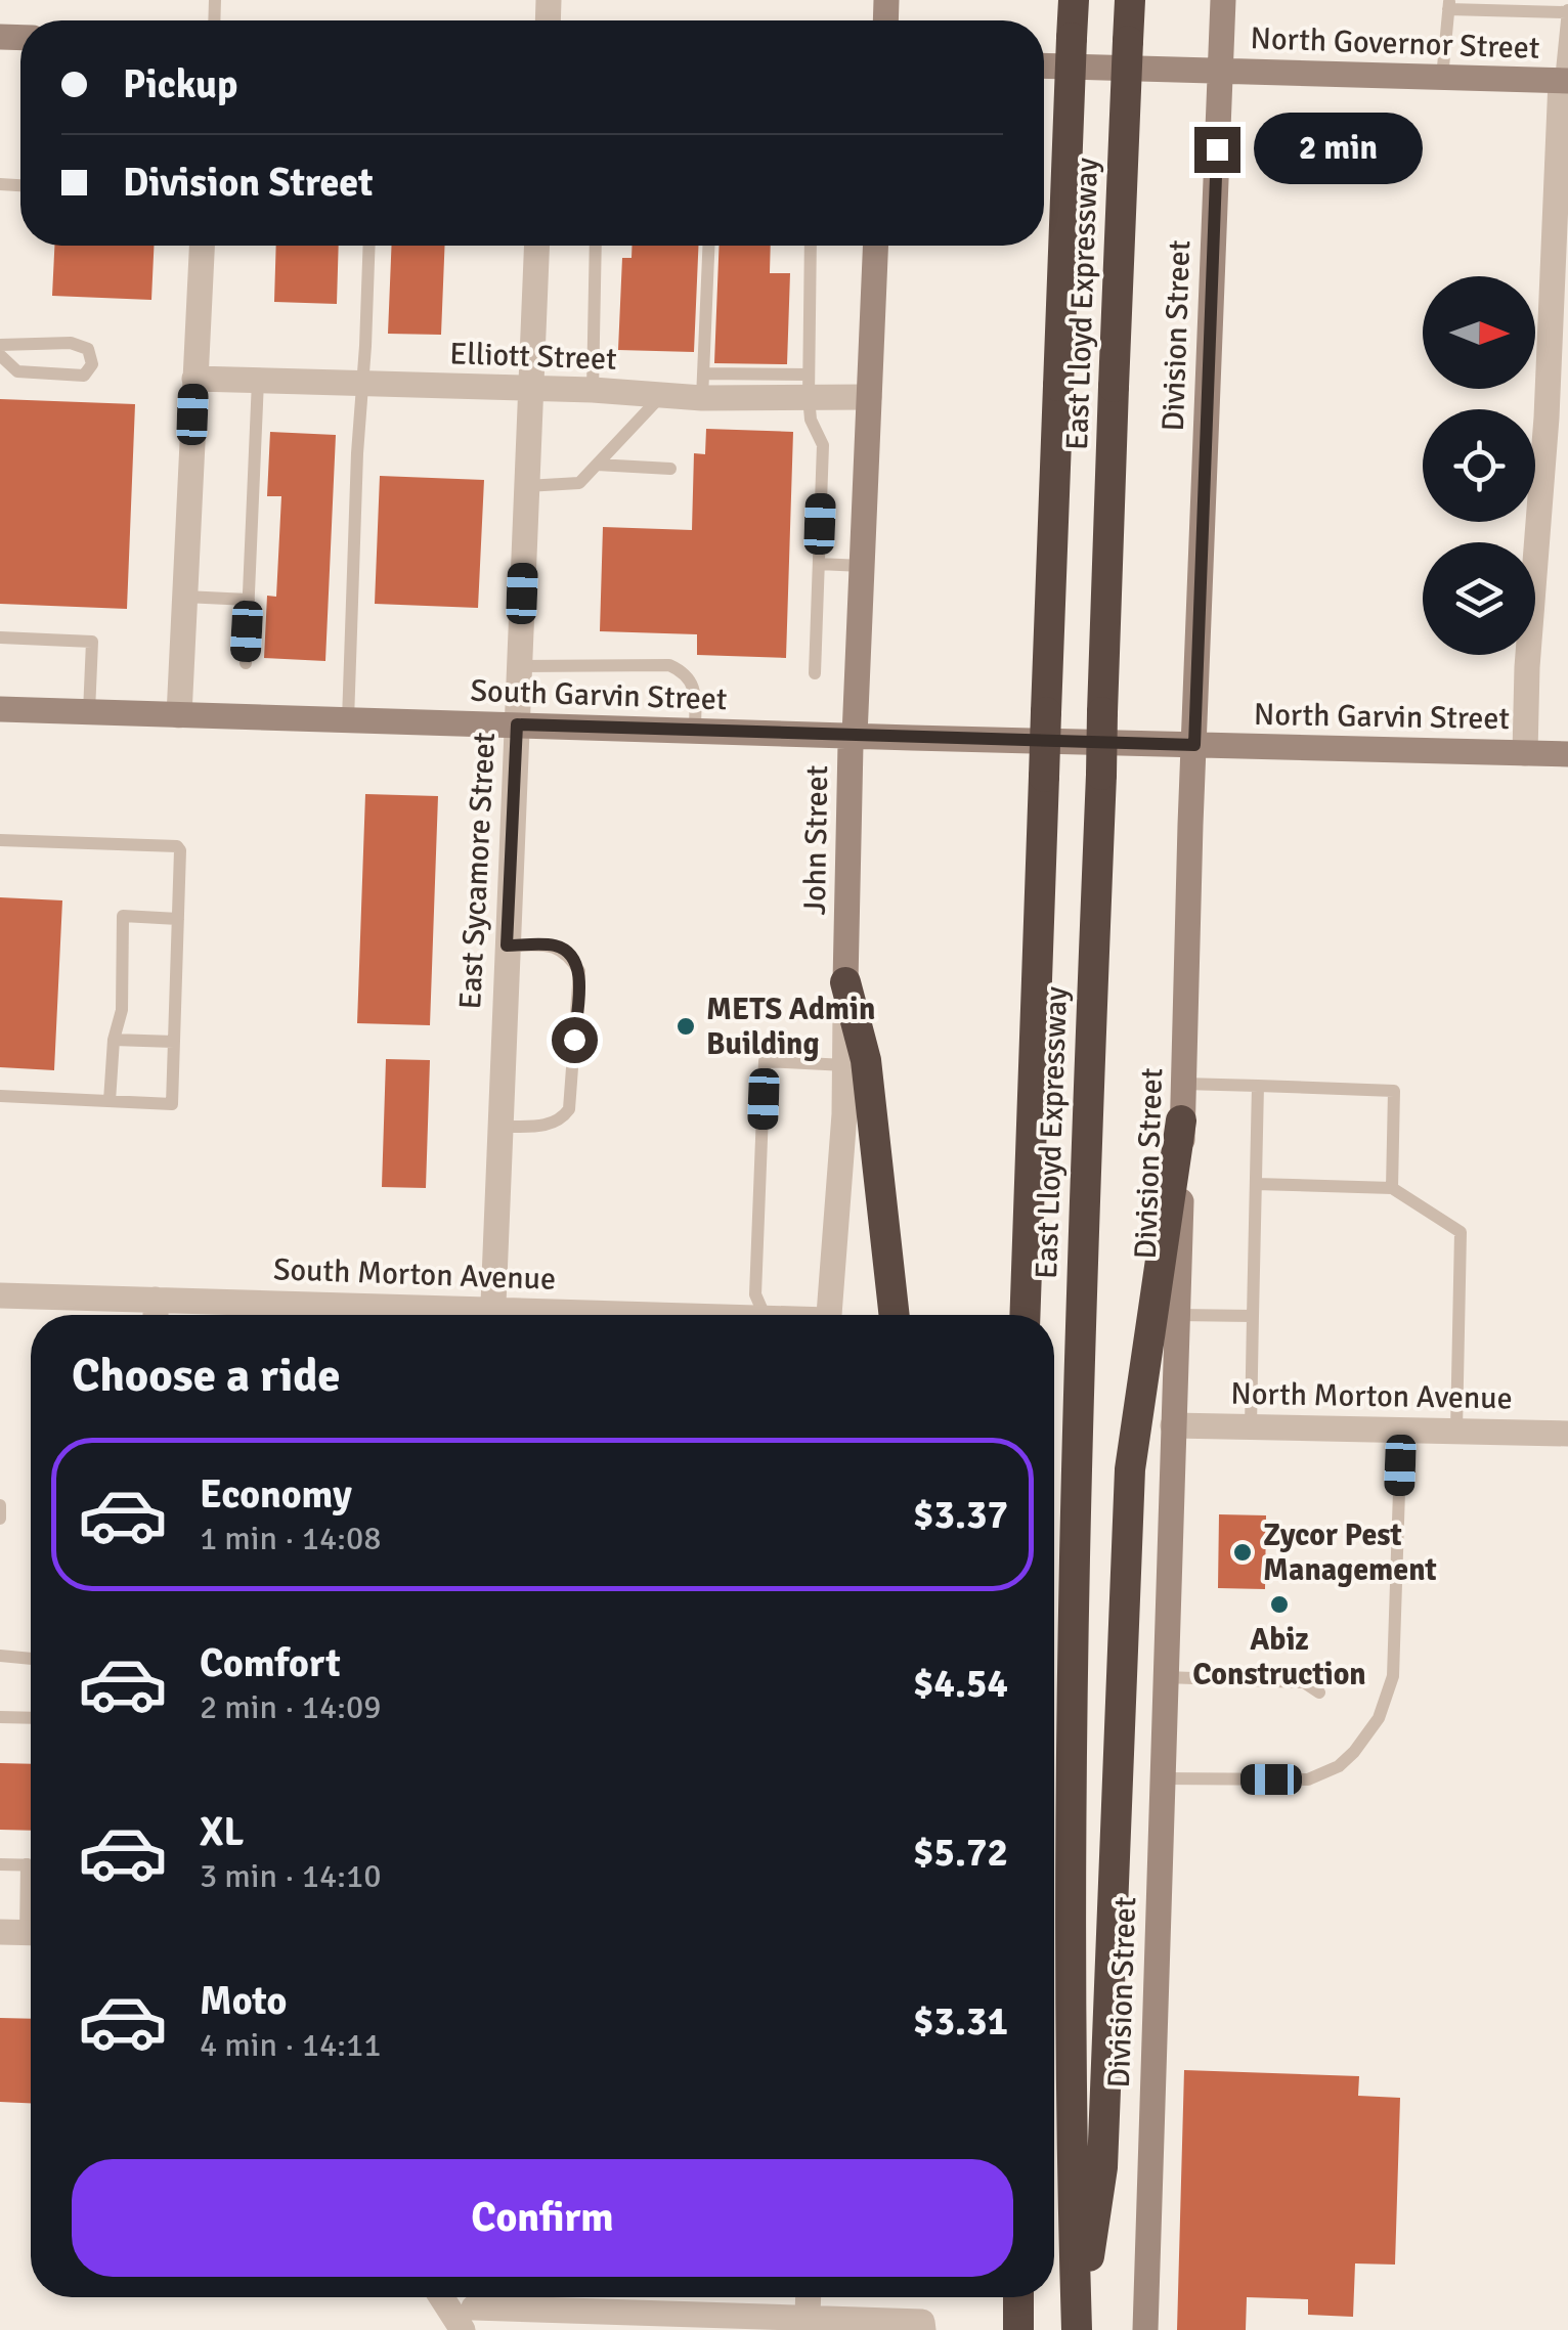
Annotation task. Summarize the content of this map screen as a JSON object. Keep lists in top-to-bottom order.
{
  "streets": {
    "highway": ["East Lloyd Expressway"],
    "main road": [
      "North Governor Street",
      "Division Street",
      "South Garvin Street",
      "North Garvin Street",
      "John Street"
    ],
    "street": [
      "Elliott Street",
      "East Sycamore Street",
      "South Morton Avenue",
      "North Morton Avenue"
    ]
  },
  "crossings": [
    ["North Governor Street", "Division Street"],
    ["Division Street", "South Garvin Street"],
    ["Division Street", "North Garvin Street"],
    ["Division Street", "North Morton Avenue"],
    ["Elliott Street", "John Street"],
    ["Elliott Street", "East Sycamore Street"],
    ["South Garvin Street", "North Garvin Street"],
    ["South Garvin Street", "John Street"],
    ["South Garvin Street", "East Sycamore Street"]
  ],
  "places": ["METS Admin Building", "Zycor Pest Management", "Abiz Construction"],
  "north": "right",
  "page": {
    "banner": ["Pickup", "Division Street"],
    "bubble": "2 min",
    "heading": "Choose a ride",
    "list": [
      {
        "name": "Economy",
        "note": "1 min · 14:08",
        "value": "$3.37"
      },
      {
        "name": "Comfort",
        "note": "2 min · 14:09",
        "value": "$4.54"
      },
      {
        "name": "XL",
        "note": "3 min · 14:10",
        "value": "$5.72"
      },
      {
        "name": "Moto",
        "note": "4 min · 14:11",
        "value": "$3.31"
      }
    ],
    "buttons": "Confirm"
  }
}
